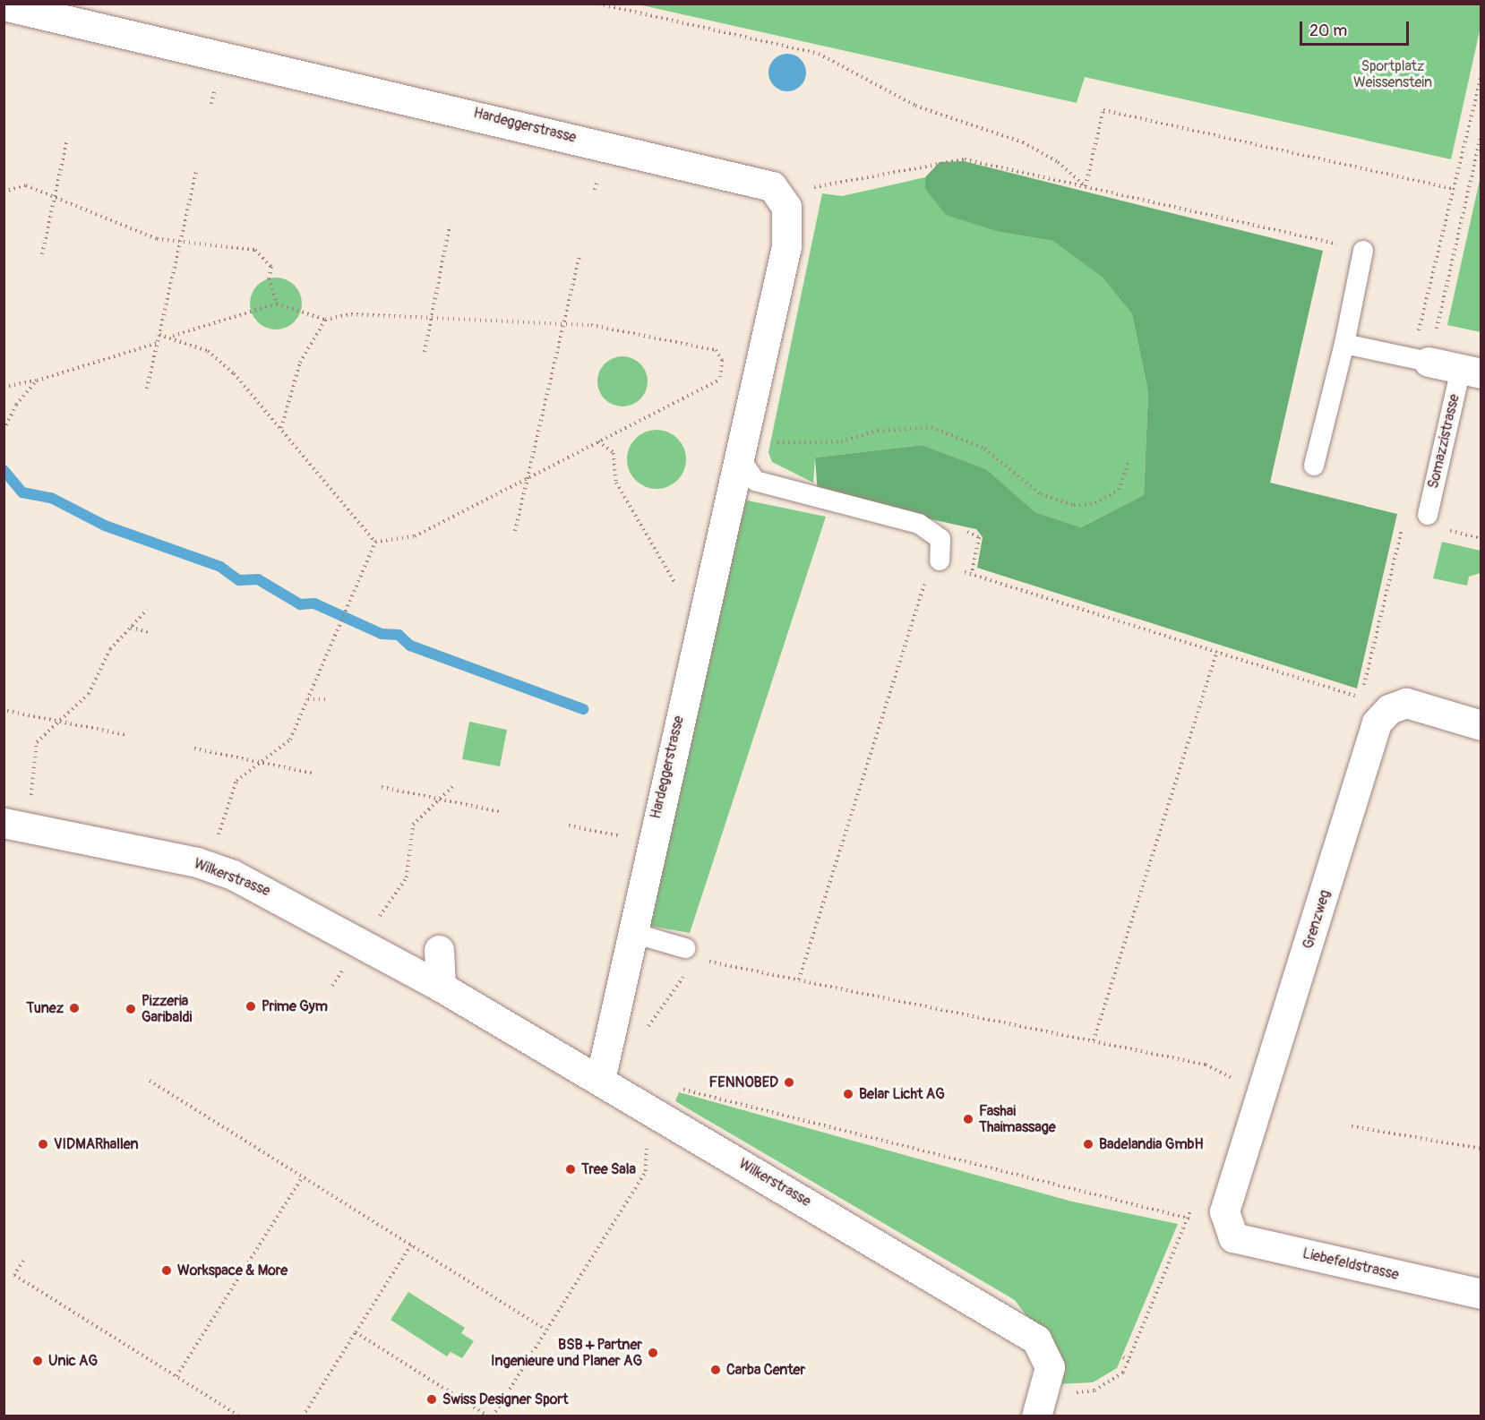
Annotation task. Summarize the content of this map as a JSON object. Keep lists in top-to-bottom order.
{
  "streets": {
    "street": [
      "Hardeggerstrasse",
      "Somazzistrasse",
      "Wilkerstrasse",
      "Grenzweg",
      "Liebefeldstrasse"
    ]
  },
  "crossings": [
    ["Hardeggerstrasse", "Wilkerstrasse"],
    ["Grenzweg", "Liebefeldstrasse"]
  ],
  "parks": ["Sportplatz Weissenstein"],
  "places": [
    "Prime Gym",
    "Tunez",
    "Pizzeria Garibaldi",
    "FENNOBED",
    "Belar Licht AG",
    "Fashai Thaimassage",
    "VIDMARhallen",
    "Badelandia GmbH",
    "Tree Sala",
    "Workspace & More",
    "BSB + Partner Ingenieure und Planer AG",
    "Unic AG",
    "Carba Center",
    "Swiss Designer Sport"
  ],
  "scale_bar": "20 m"
}
